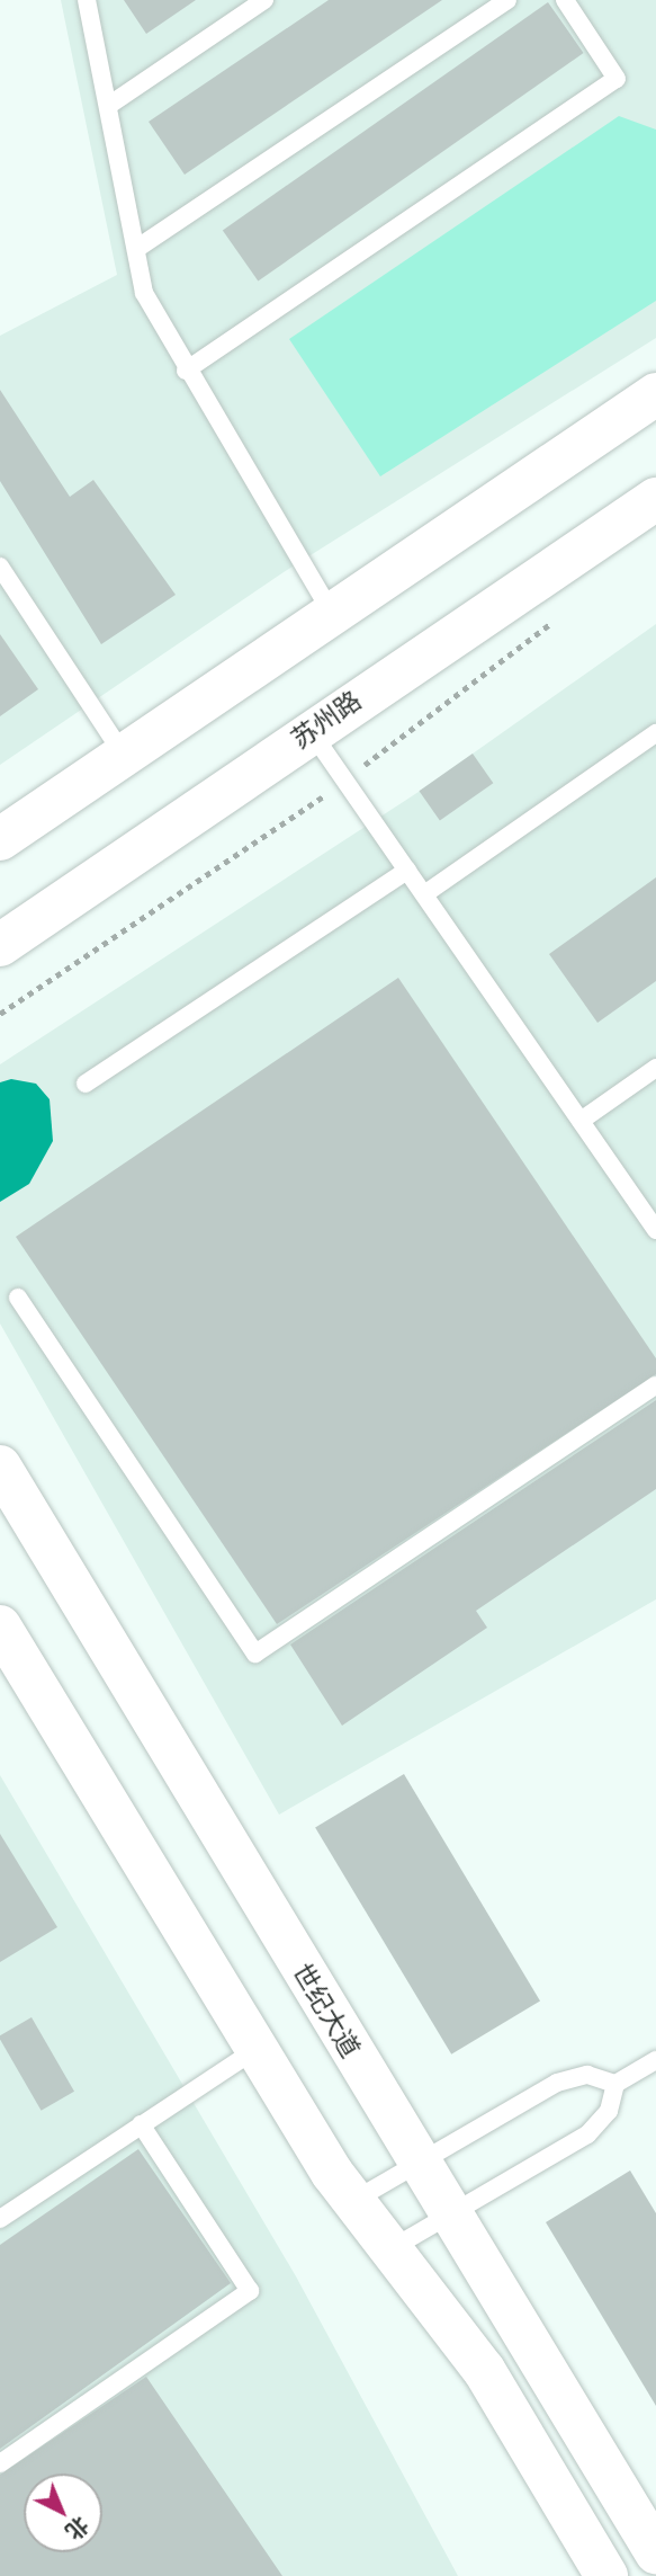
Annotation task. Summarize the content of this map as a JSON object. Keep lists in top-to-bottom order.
{
  "streets": {
    "street": ["苏州路", "世纪大道"]
  },
  "north": "bottom right"
}
